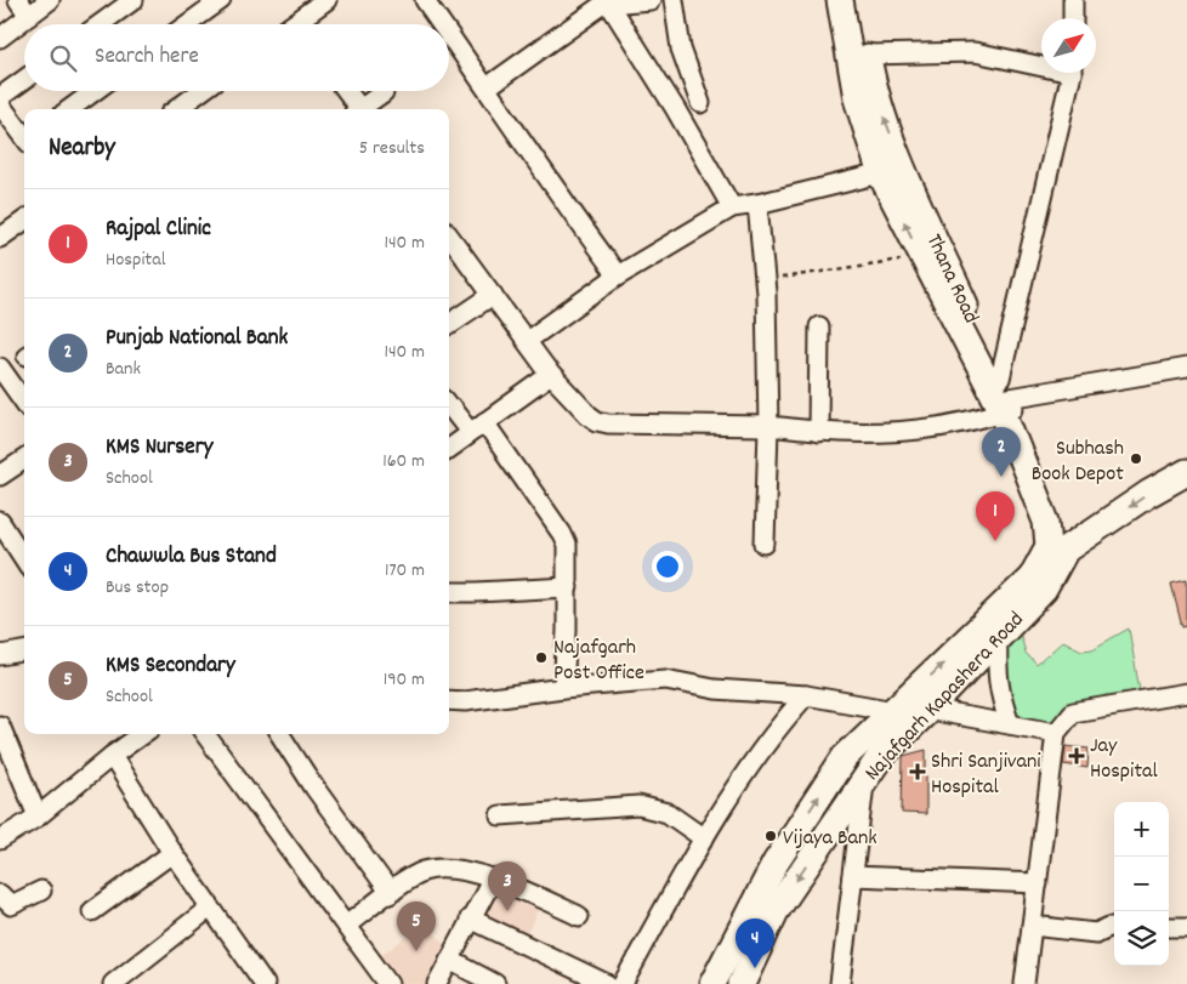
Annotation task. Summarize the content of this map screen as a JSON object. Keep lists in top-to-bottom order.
{
  "streets": {
    "main road": ["Thana Road", "Najafgarh Kapashera Road"]
  },
  "crossings": [
    ["Thana Road", "Najafgarh Kapashera Road"]
  ],
  "places": {
    "other": ["Subhash Book Depot", "Najafgarh Post Office", "Vijaya Bank"],
    "health": ["Jay Hospital", "Shri Sanjivani Hospital"]
  },
  "north": "top right",
  "page": {
    "search": "Search here",
    "heading": ["Nearby", "5 results"],
    "list": [
      {
        "mark": "1",
        "name": "Rajpal Clinic",
        "note": "Hospital",
        "value": "140 m"
      },
      {
        "mark": "2",
        "name": "Punjab National Bank",
        "note": "Bank",
        "value": "140 m"
      },
      {
        "mark": "3",
        "name": "KMS Nursery",
        "note": "School",
        "value": "160 m"
      },
      {
        "mark": "4",
        "name": "Chawwla Bus Stand",
        "note": "Bus stop",
        "value": "170 m"
      },
      {
        "mark": "5",
        "name": "KMS Secondary",
        "note": "School",
        "value": "190 m"
      }
    ],
    "pins": [
      "2",
      "1",
      "3",
      "5",
      "4"
    ],
    "map_buttons": ["+", "−"]
  }
}
